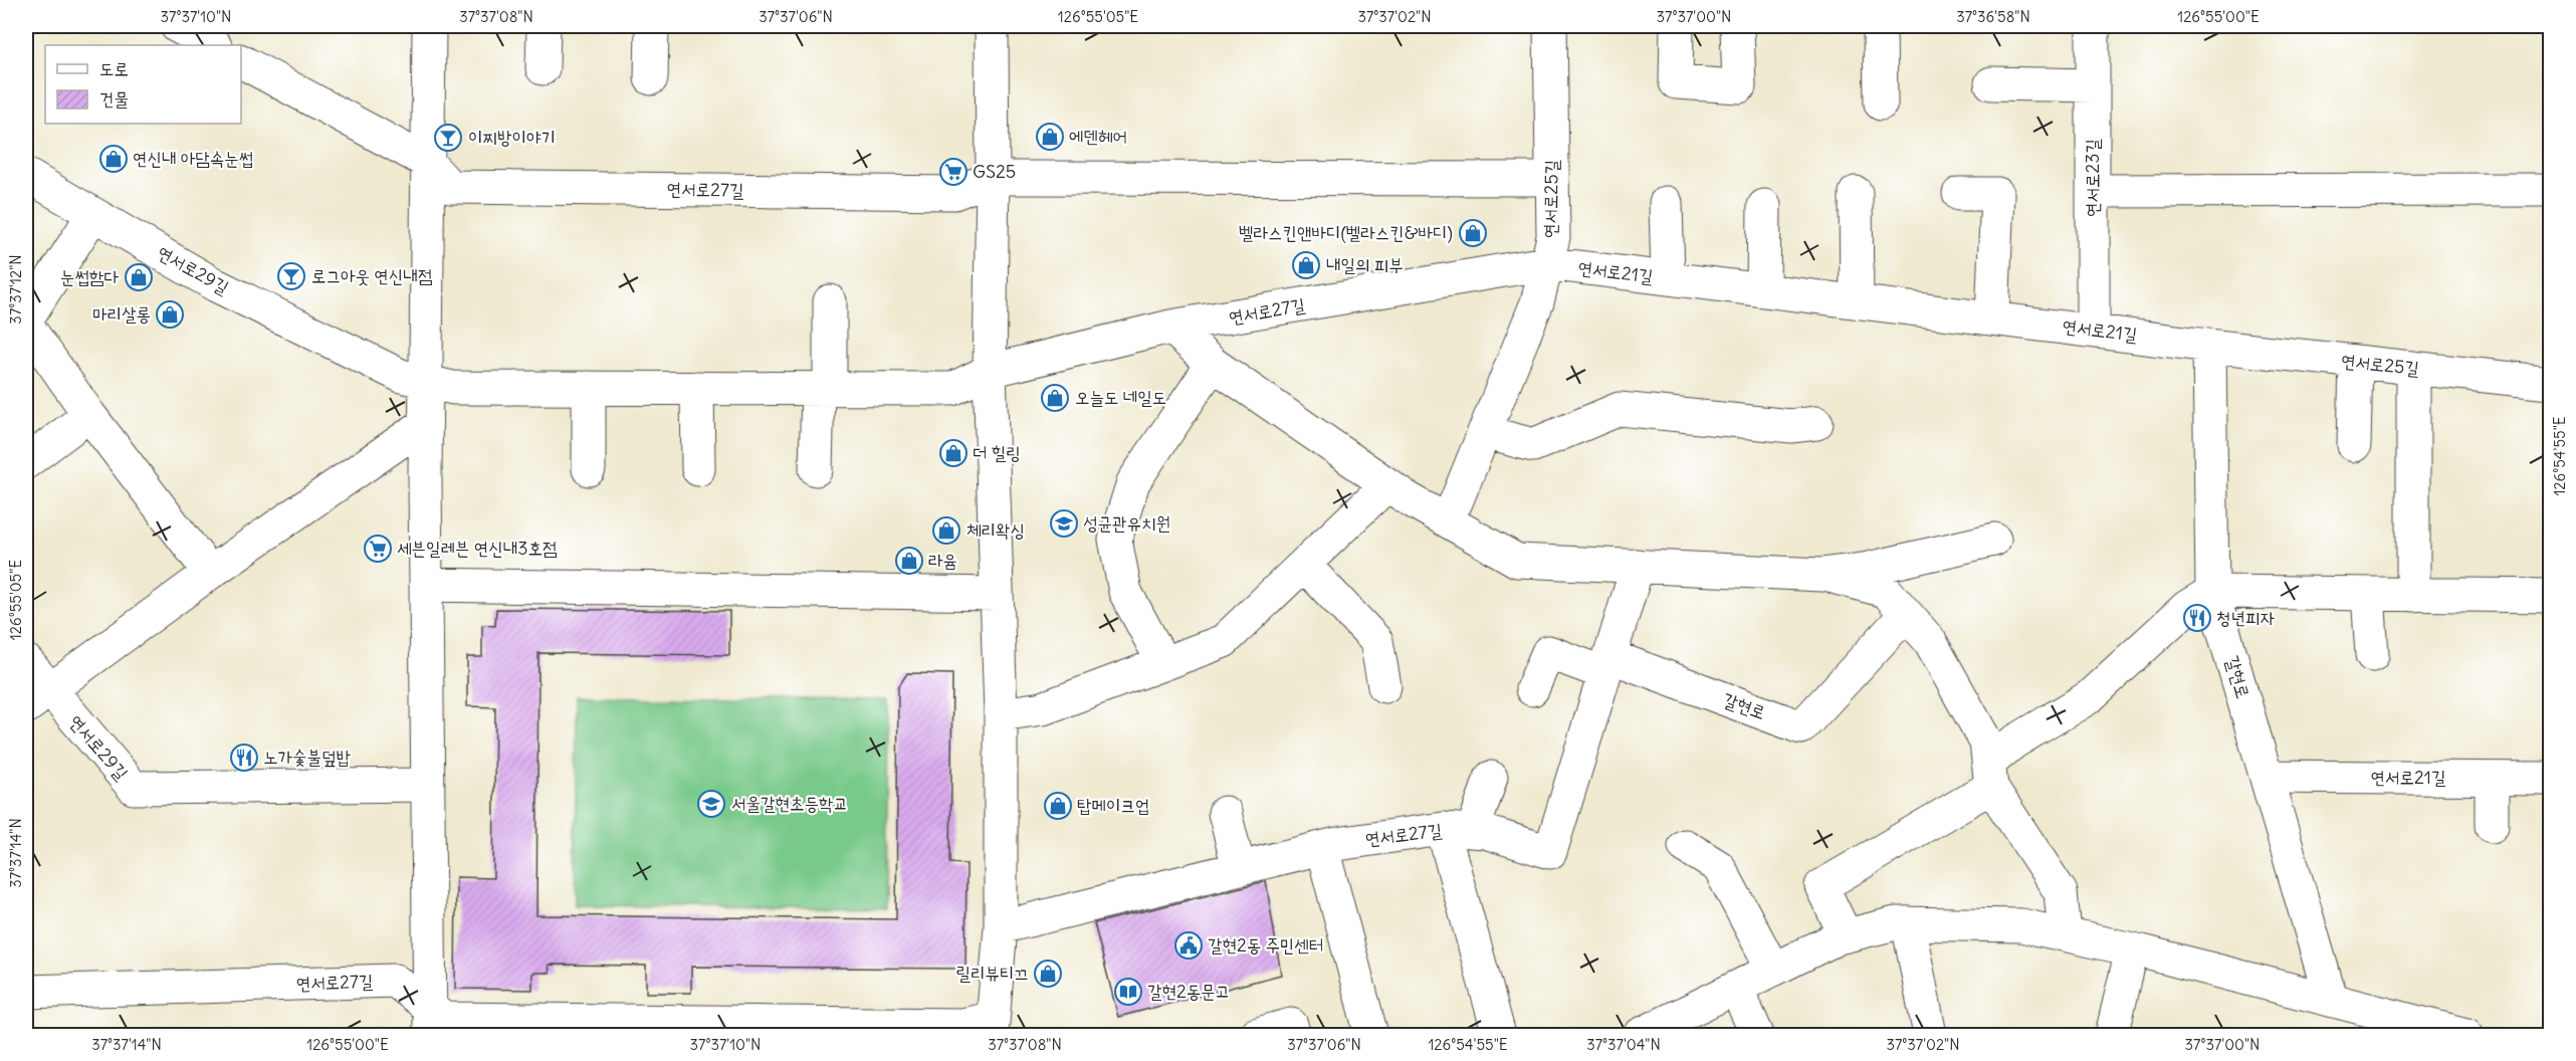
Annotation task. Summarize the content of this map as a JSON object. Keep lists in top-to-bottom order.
{
  "streets": {
    "street": [
      "연서로23길",
      "연서로27길",
      "연서로25길",
      "연서로29길",
      "연서로21길",
      "갈현로"
    ]
  },
  "crossings": [
    ["연서로23길", "연서로21길"],
    ["연서로27길", "연서로25길"],
    ["연서로27길", "연서로29길"],
    ["연서로27길", "연서로21길"],
    ["연서로27길", "갈현로"],
    ["연서로25길", "연서로21길"],
    ["연서로21길", "갈현로"]
  ],
  "places": {
    "shop": [
      "에덴헤어",
      "연신내 아담속눈썹",
      "벨라스킨앤바디(벨라스킨&바디)",
      "내일의 피부",
      "눈썹함다",
      "마리살롱",
      "오늘도 네일도",
      "더 힐링",
      "체리왁싱",
      "라윰",
      "탑메이크업",
      "릴리뷰티끄"
    ],
    "bar": ["이찌방이야기", "로그아웃 연신내점"],
    "supermarket": ["GS25", "세븐일레븐 연신내3호점"],
    "school or university": ["성균관유치원", "서울갈현초등학교"],
    "restaurant": ["청년피자", "노가숯불덮밥"],
    "public building": ["갈현2동 주민센터"],
    "library": ["갈현2동문고"]
  },
  "legend": ["도로", "건물"],
  "coordinates": [
    "37°37'10\"N",
    "37°37'08\"N",
    "37°37'06\"N",
    "126°55'05\"E",
    "37°37'02\"N",
    "37°37'00\"N",
    "37°36'58\"N",
    "126°55'00\"E",
    "37°37'12\"N",
    "126°54'55\"E",
    "37°37'14\"N",
    "37°37'04\"N"
  ]
}
